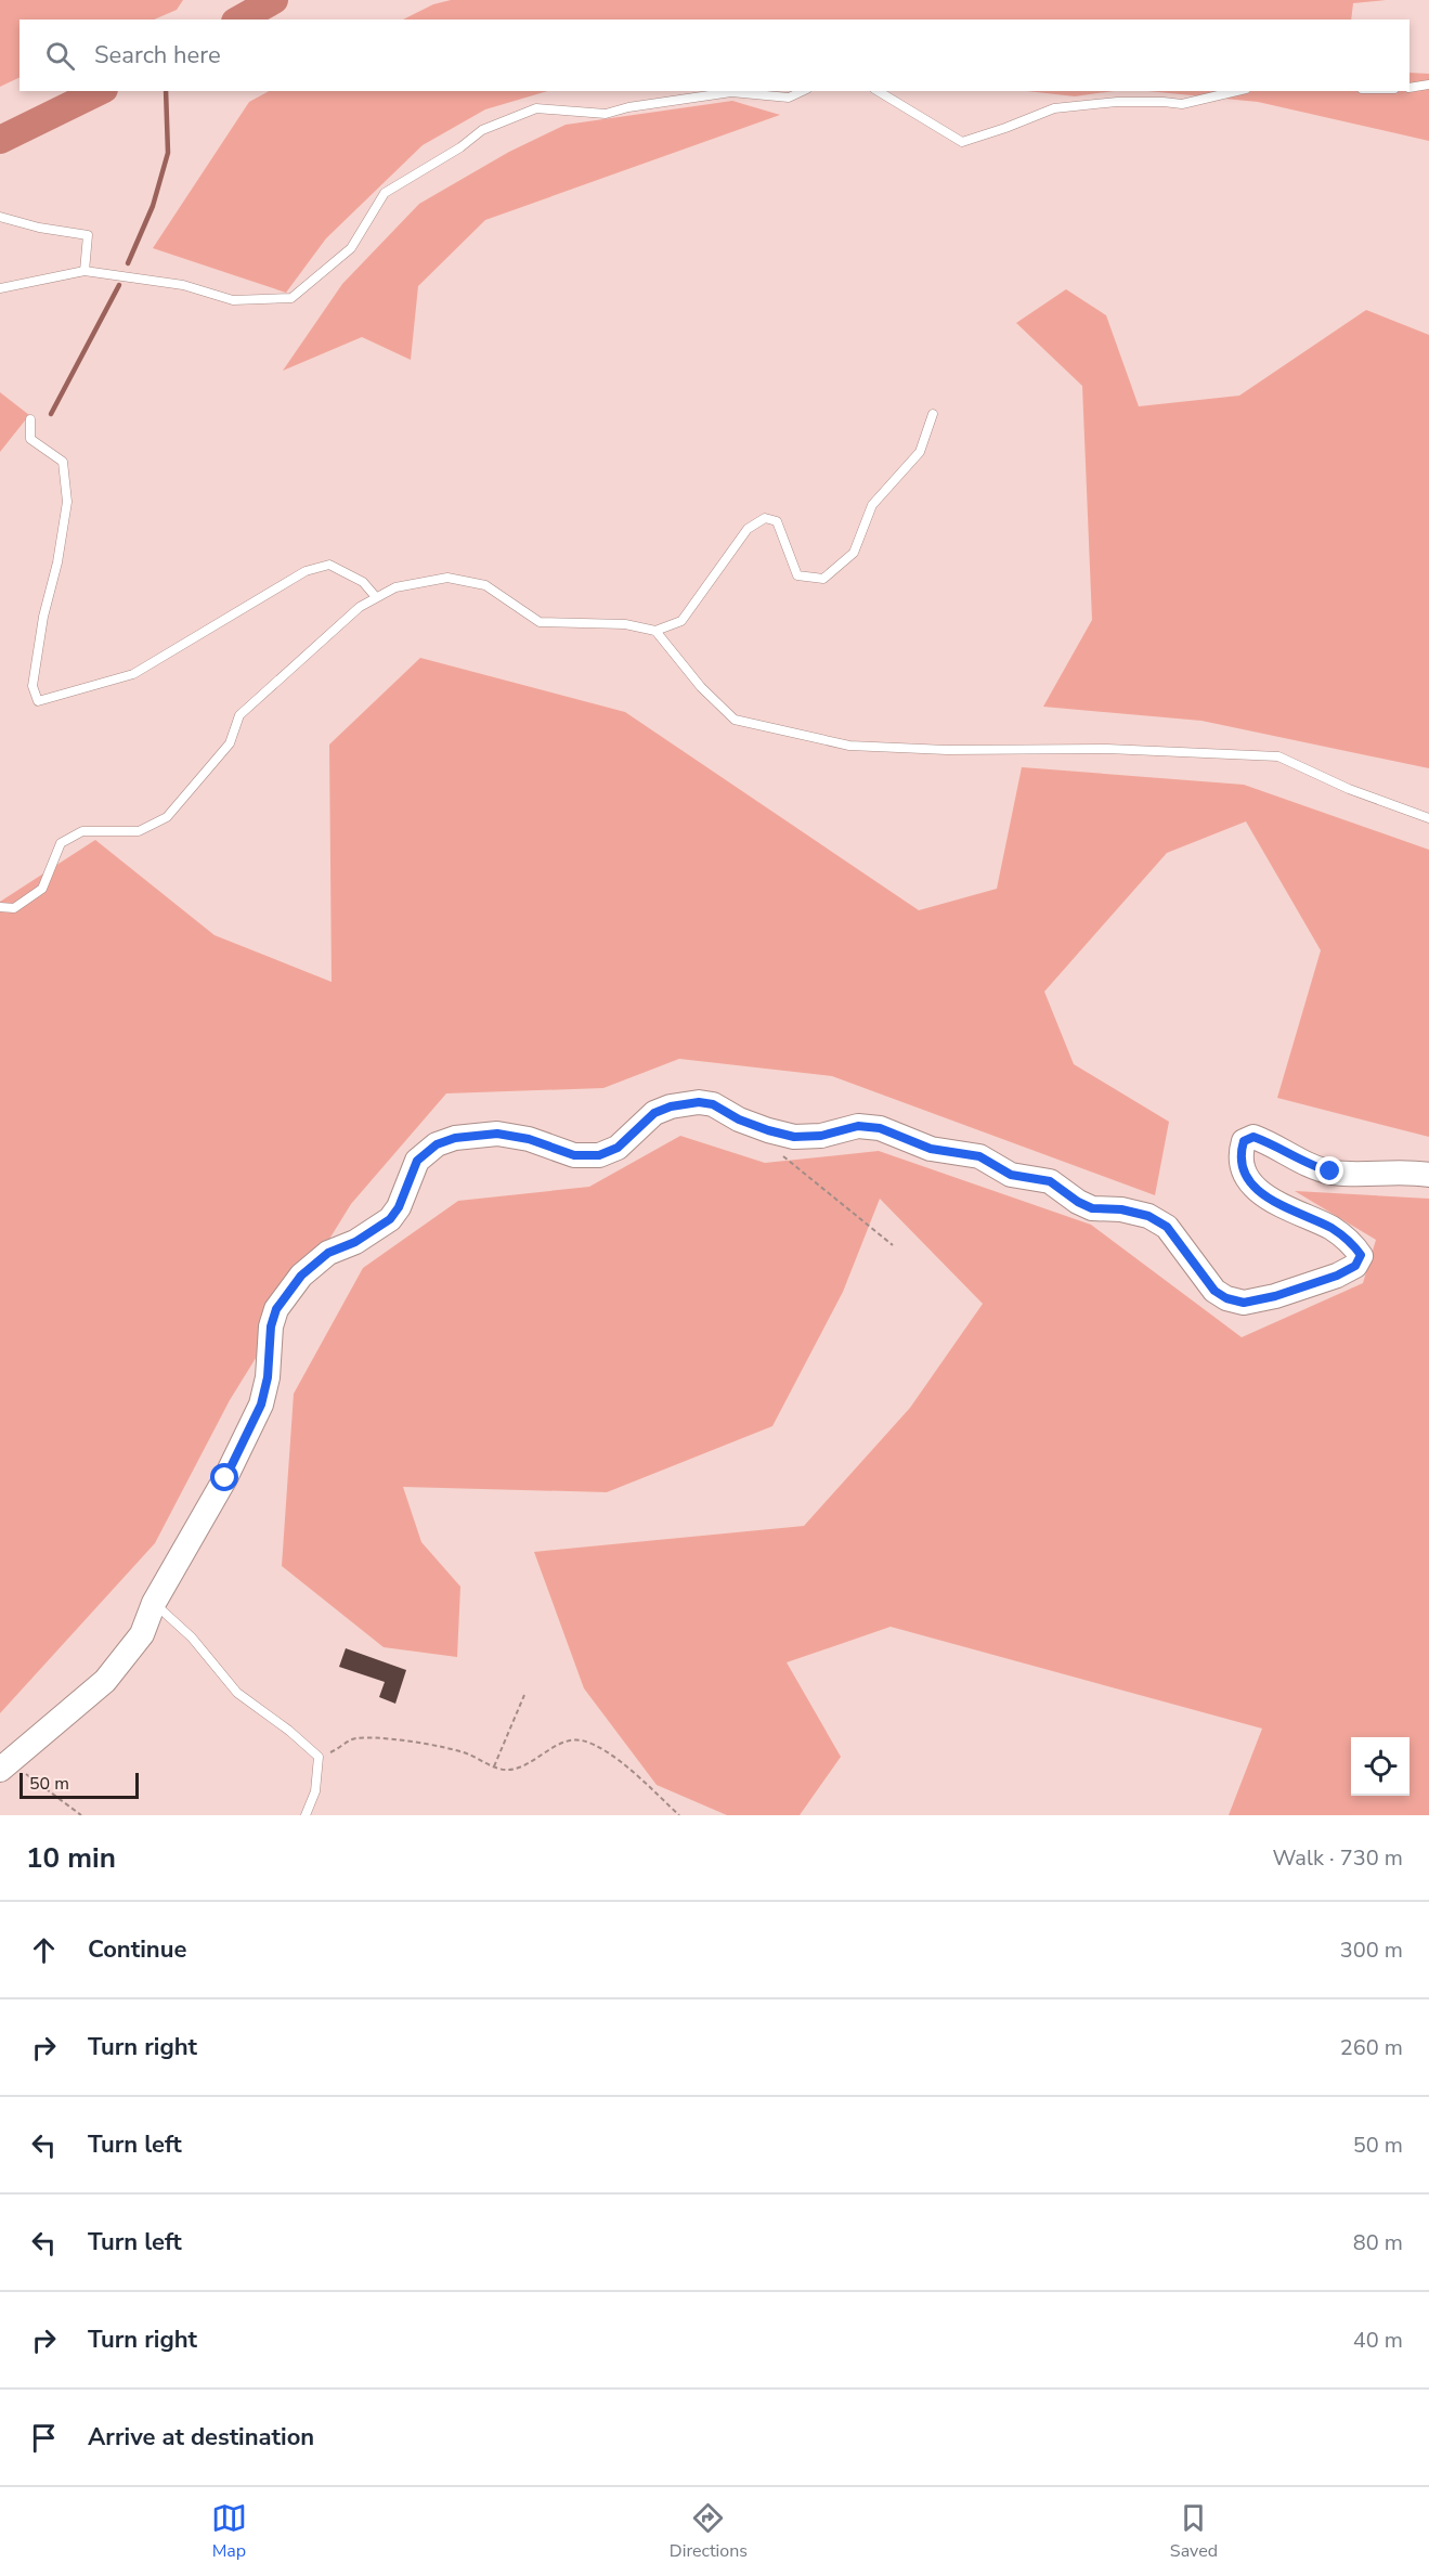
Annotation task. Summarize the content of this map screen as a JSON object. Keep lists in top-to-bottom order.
{
  "scale_bar": "50 m",
  "page": {
    "search": "Search here",
    "scale": "50 m",
    "heading": ["10 min", "Walk · 730 m"],
    "list": [
      ["Continue", "300 m"],
      ["Turn right", "260 m"],
      ["Turn left", "50 m"],
      ["Turn left", "80 m"],
      ["Turn right", "40 m"],
      "Arrive at destination"
    ],
    "nav": ["Map", "Directions", "Saved"]
  }
}
